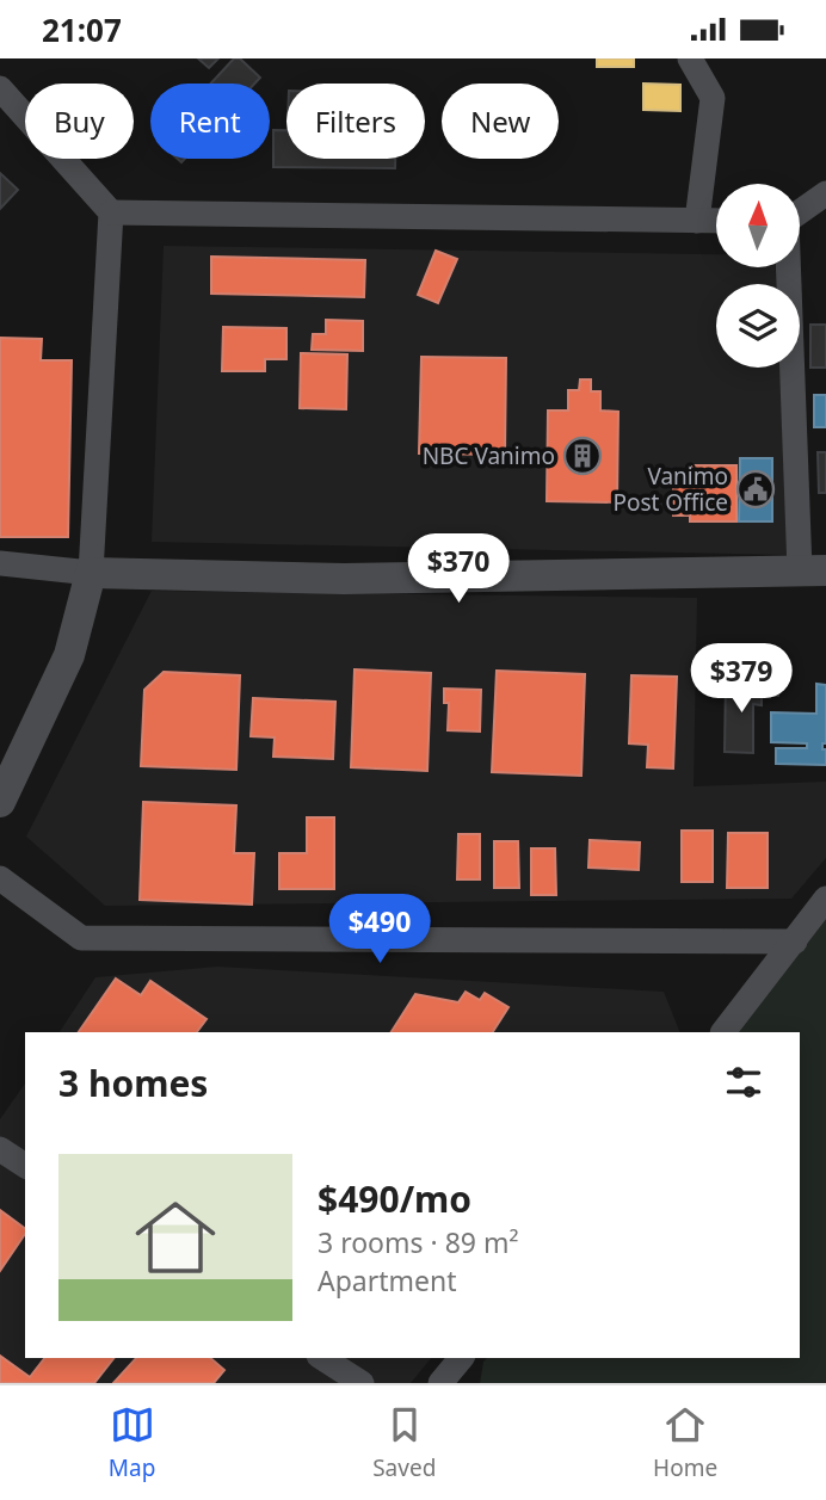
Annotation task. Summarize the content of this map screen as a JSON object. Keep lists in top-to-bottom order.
{
  "places": {
    "building": ["NBC Vanimo"],
    "public building": ["Vanimo Post Office"]
  },
  "north": "top",
  "page": {
    "status": "21:07",
    "chip": [
      "Buy",
      "Rent",
      "Filters",
      "New"
    ],
    "price": ["$370", "$379", "$490"],
    "heading": "3 homes",
    "list": [
      {
        "name": "$490/mo",
        "note": "3 rooms · 89 m² · Apartment"
      }
    ],
    "tabs": ["Map", "Saved", "Home"]
  }
}
